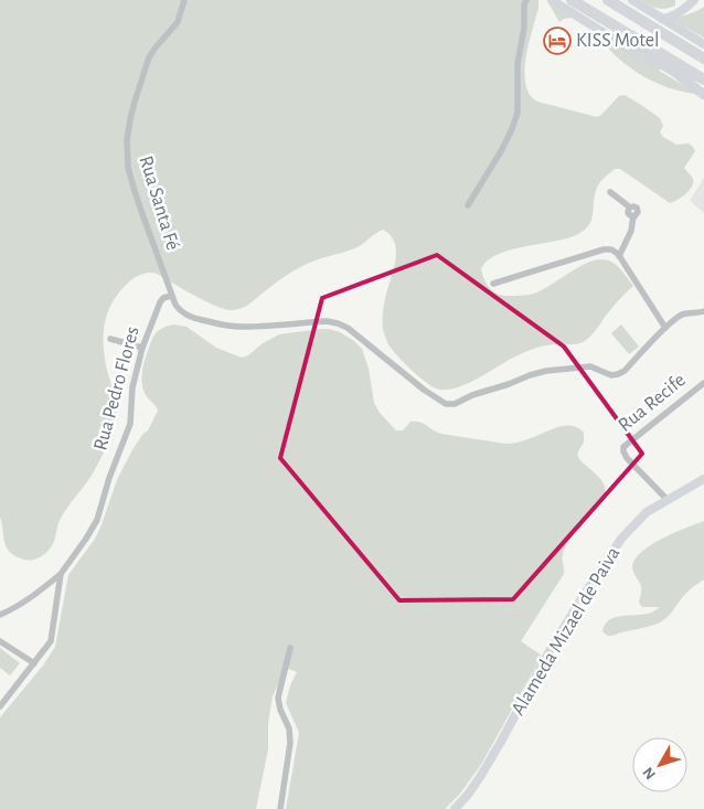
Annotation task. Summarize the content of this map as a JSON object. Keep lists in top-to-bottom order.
{
  "streets": {
    "street": [
      "Rua Santa Fé",
      "Rua Pedro Flores",
      "Rua Recife",
      "Alameda Mizael de Paiva"
    ]
  },
  "crossings": [
    ["Rua Santa Fé", "Rua Pedro Flores"],
    ["Rua Recife", "Alameda Mizael de Paiva"]
  ],
  "places": {
    "hotel": ["KISS Motel"]
  },
  "north": "bottom left"
}
